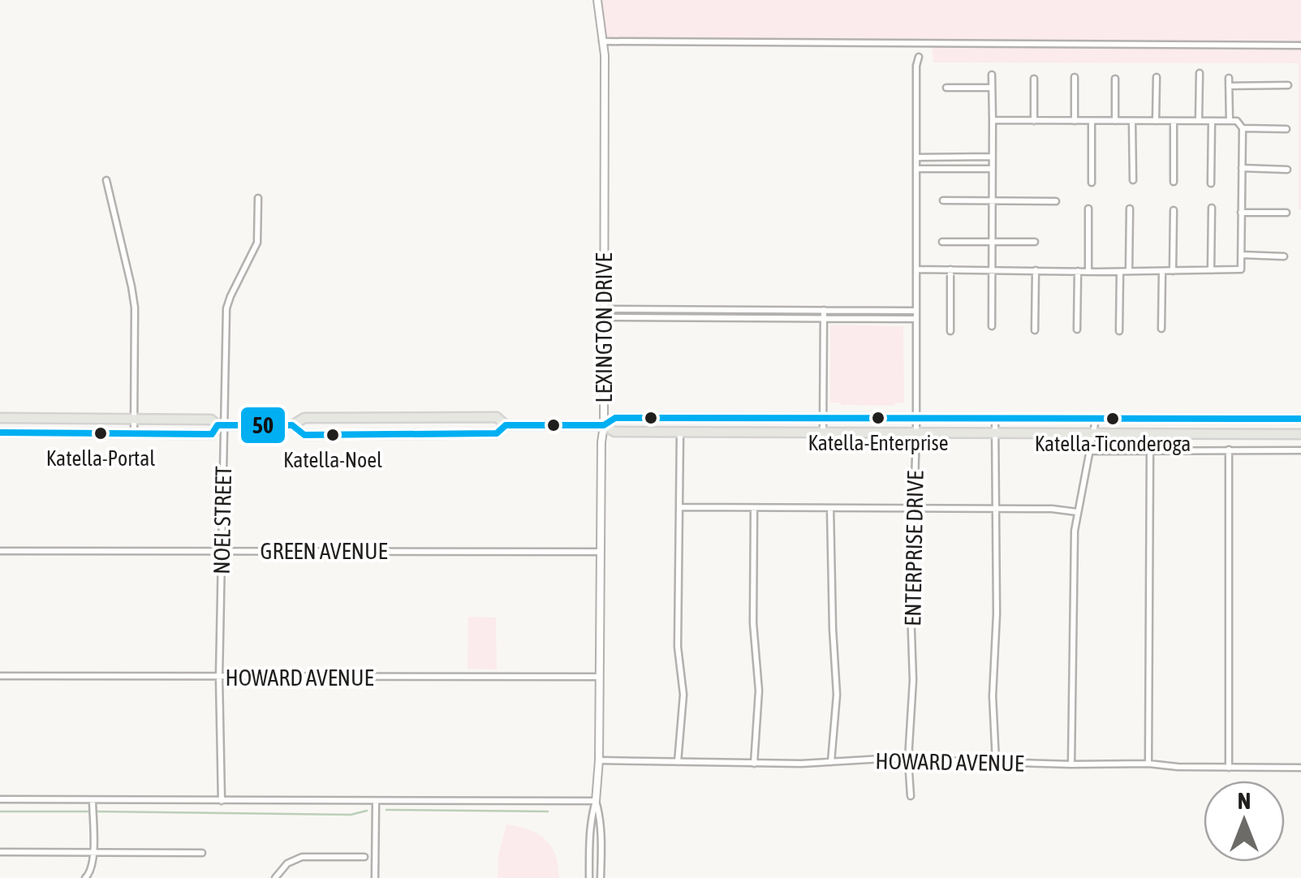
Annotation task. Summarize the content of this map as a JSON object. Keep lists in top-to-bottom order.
{
  "streets": {
    "street": [
      "LEXINGTON DRIVE",
      "NOEL STREET",
      "ENTERPRISE DRIVE",
      "GREEN AVENUE",
      "HOWARD AVENUE"
    ]
  },
  "crossings": [
    ["LEXINGTON DRIVE", "GREEN AVENUE"],
    ["LEXINGTON DRIVE", "HOWARD AVENUE"],
    ["NOEL STREET", "GREEN AVENUE"],
    ["NOEL STREET", "HOWARD AVENUE"],
    ["ENTERPRISE DRIVE", "HOWARD AVENUE"]
  ],
  "places": [
    "Katella-Enterprise",
    "Katella-Ticonderoga",
    "Katella-Portal",
    "Katella-Noel"
  ],
  "lines": ["transit line 50"],
  "north": "top"
}
